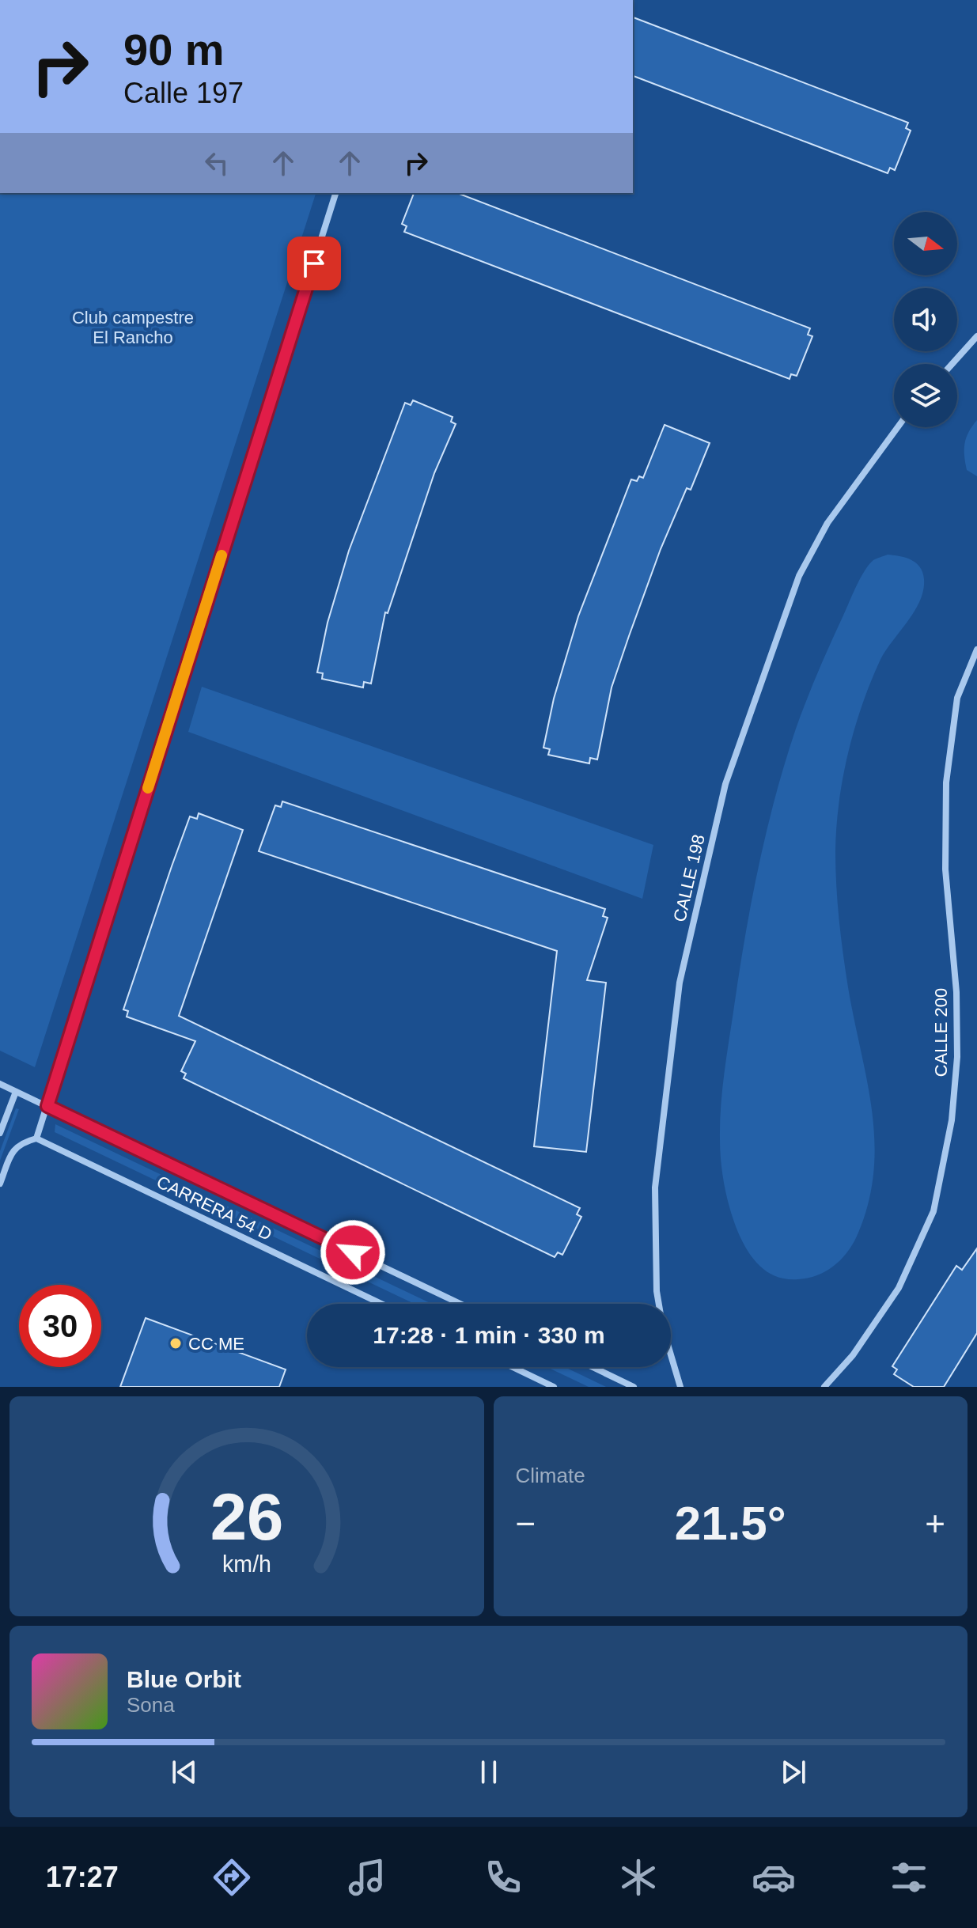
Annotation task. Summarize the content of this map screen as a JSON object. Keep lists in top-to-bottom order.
{
  "streets": {
    "street": ["CALLE 198", "CALLE 200", "CARRERA 54 D"]
  },
  "parks": ["Club campestre El Rancho"],
  "places": ["CC ME"],
  "north": "right",
  "page": {
    "turn": ["90 m", "Calle 197"],
    "limit": "30",
    "trip": "17:28 · 1 min · 330 m",
    "tile": "Climate",
    "heat": ["−", "21.5°", "+"],
    "song": ["Blue Orbit", "Sona"],
    "tabs": "17:27",
    "gauge": ["26", "km/h"]
  }
}
